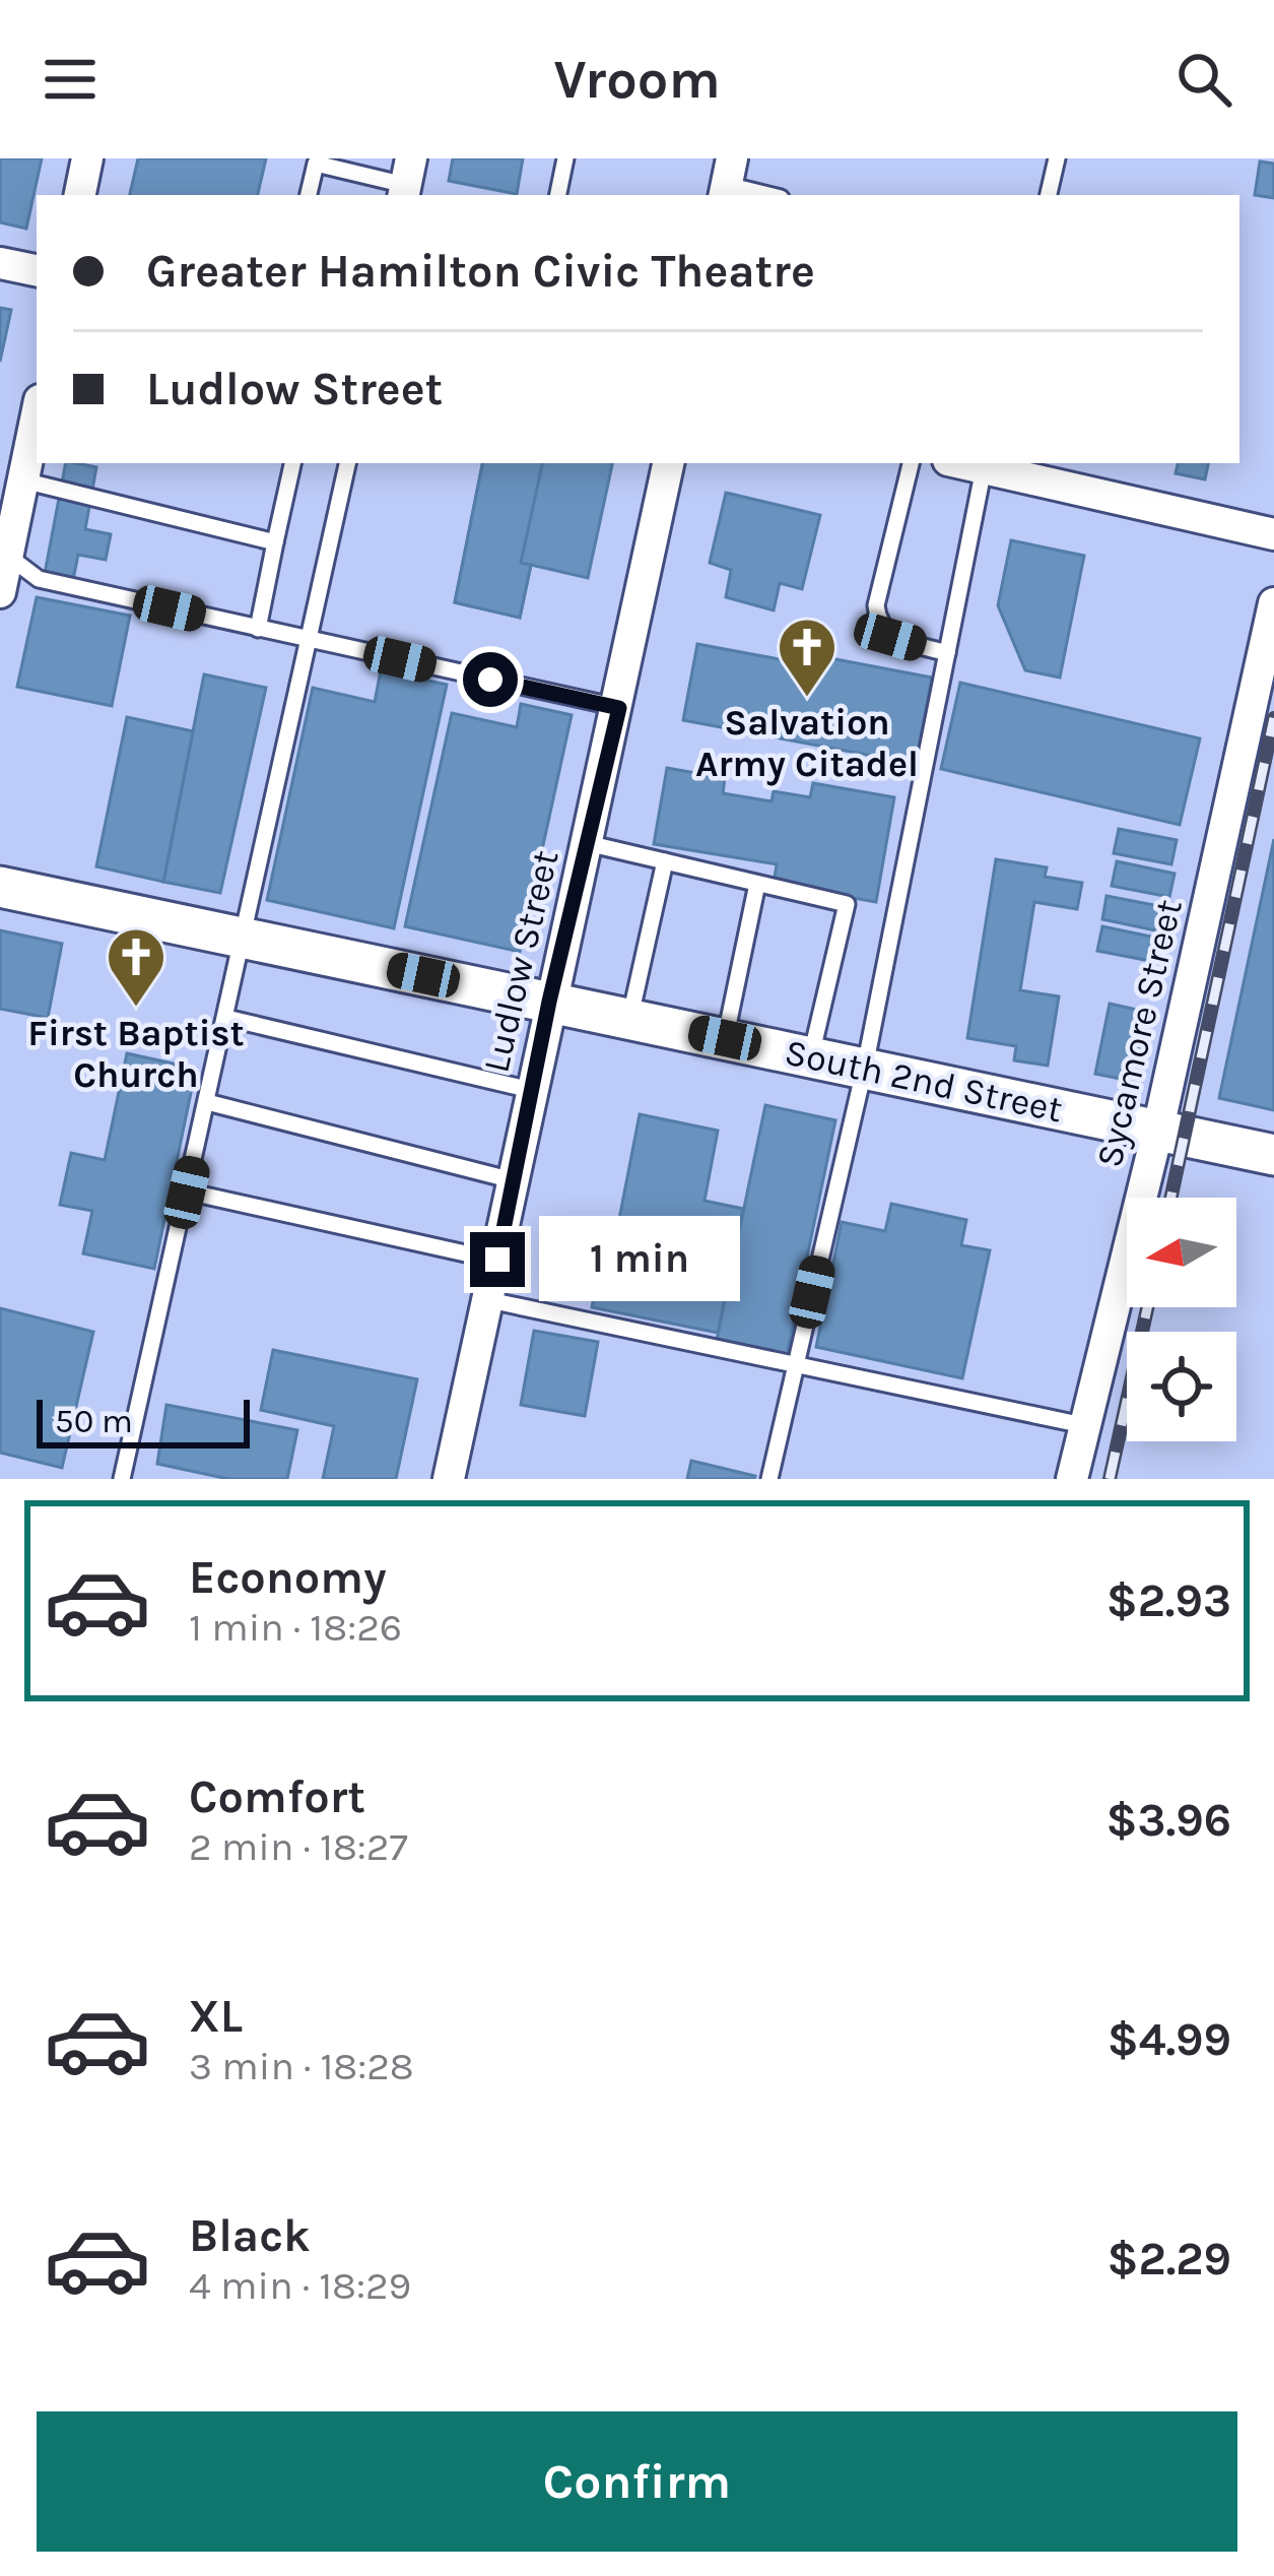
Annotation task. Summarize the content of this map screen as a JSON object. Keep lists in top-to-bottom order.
{
  "streets": {
    "street": ["Ludlow Street", "Sycamore Street", "South 2nd Street"]
  },
  "crossings": [
    ["Ludlow Street", "South 2nd Street"],
    ["Sycamore Street", "South 2nd Street"]
  ],
  "places": {
    "church": ["Salvation Army Citadel", "First Baptist Church"]
  },
  "scale_bar": "50 m",
  "north": "left",
  "page": {
    "header": "Vroom",
    "banner": ["Greater Hamilton Civic Theatre", "Ludlow Street"],
    "bubble": "1 min",
    "scale": "50 m",
    "list": [
      {
        "name": "Economy",
        "note": "1 min · 18:26",
        "value": "$2.93"
      },
      {
        "name": "Comfort",
        "note": "2 min · 18:27",
        "value": "$3.96"
      },
      {
        "name": "XL",
        "note": "3 min · 18:28",
        "value": "$4.99"
      },
      {
        "name": "Black",
        "note": "4 min · 18:29",
        "value": "$2.29"
      }
    ],
    "buttons": "Confirm"
  }
}
